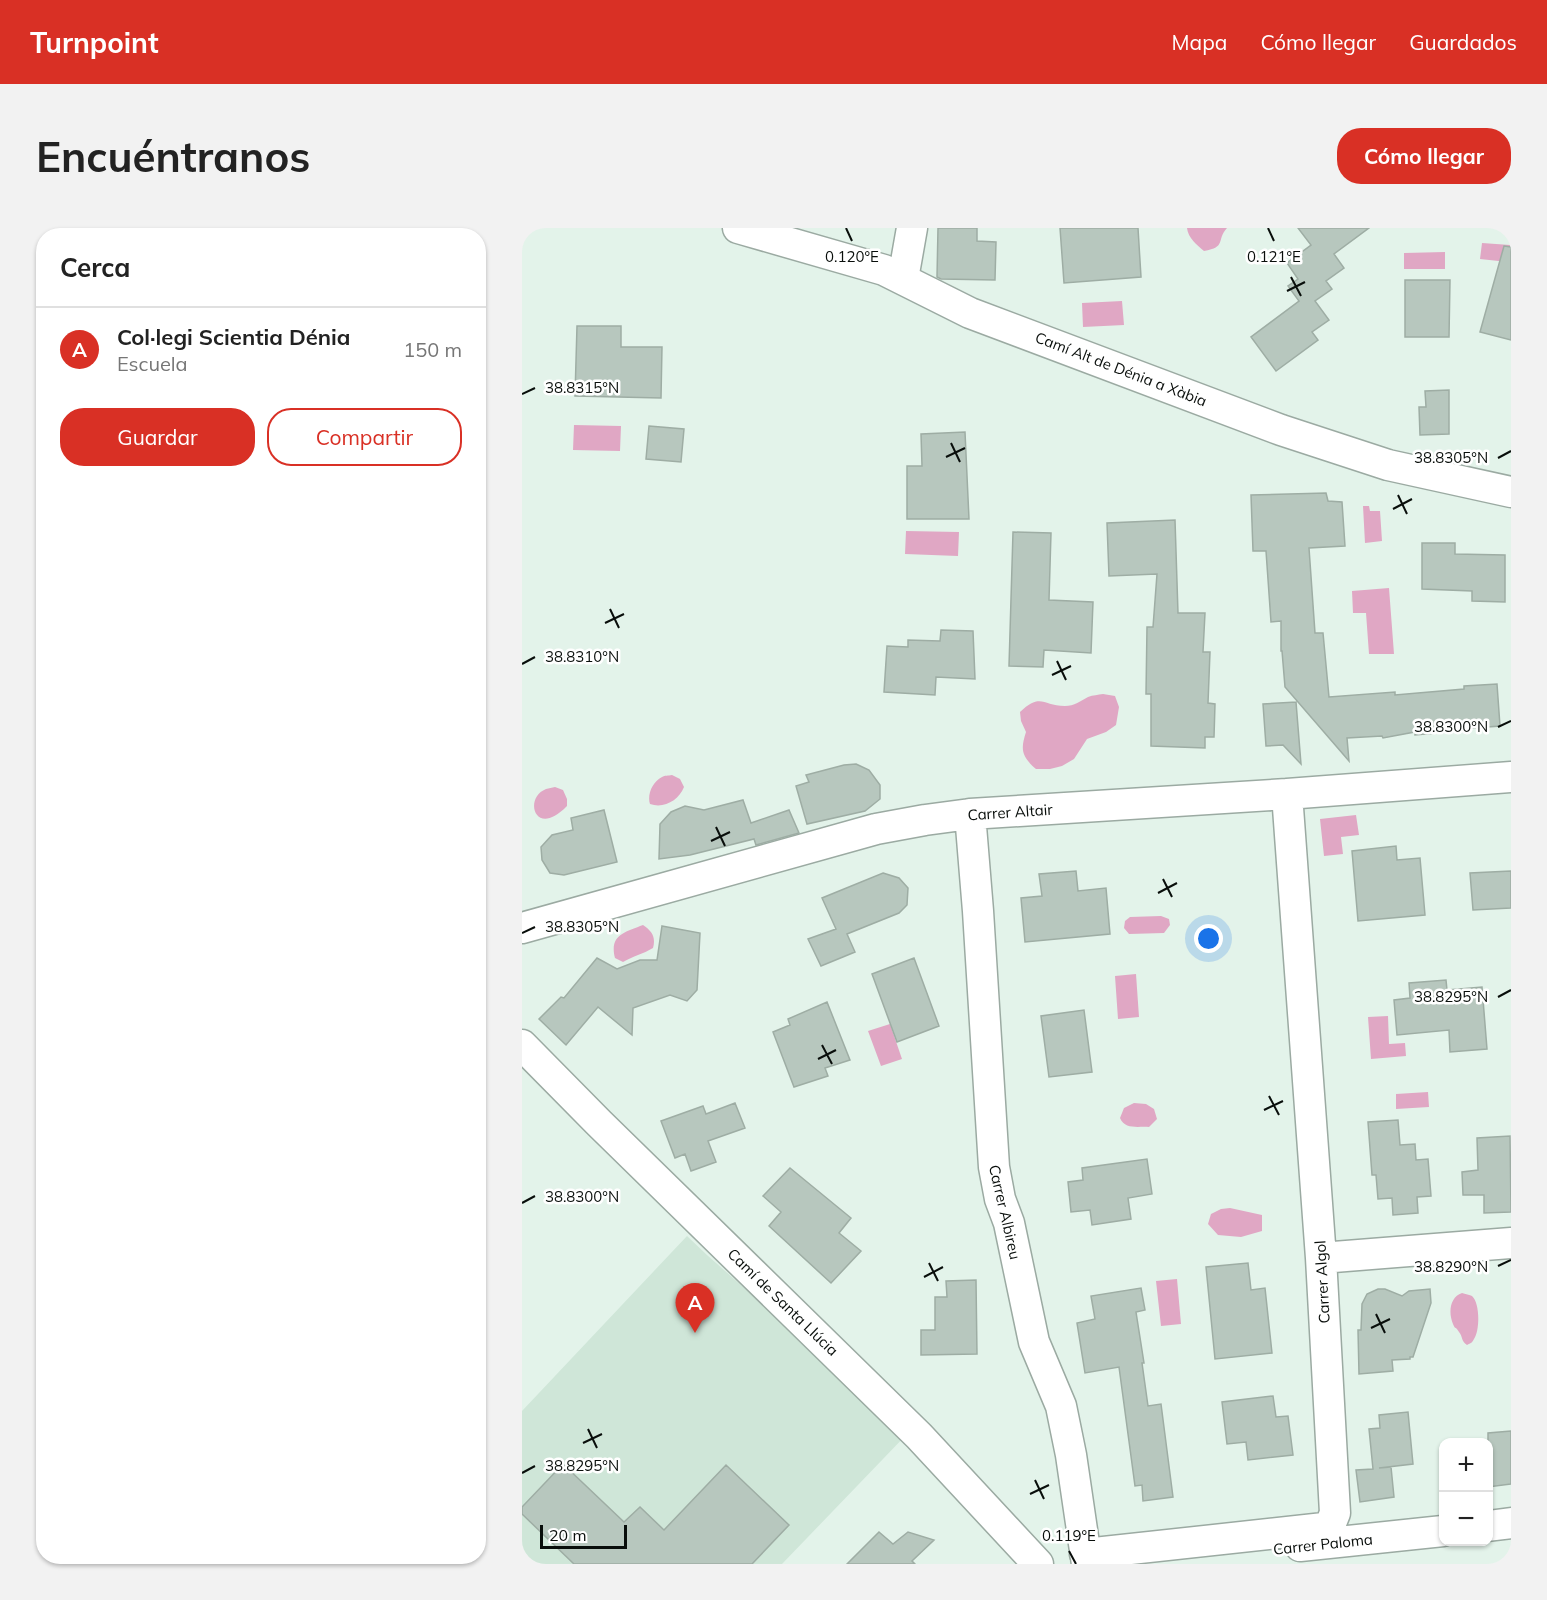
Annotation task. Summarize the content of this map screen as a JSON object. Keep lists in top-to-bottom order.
{
  "streets": {
    "street": [
      "Camí Alt de Dénia a Xàbia",
      "Carrer Altair",
      "Carrer Albireu",
      "Carrer Algol",
      "Camí de Santa Llúcia",
      "Carrer Paloma"
    ]
  },
  "crossings": [
    ["Carrer Altair", "Carrer Albireu"],
    ["Carrer Altair", "Carrer Algol"],
    ["Carrer Albireu", "Carrer Algol"]
  ],
  "scale_bar": "20 m",
  "page": {
    "header": "Turnpoint",
    "nav": ["Mapa", "Cómo llegar", "Guardados"],
    "buttons": [
      "Cómo llegar",
      ["Guardar", "Compartir"]
    ],
    "title": "Encuéntranos",
    "heading": "Cerca",
    "list": [
      {
        "mark": "A",
        "name": "Col·legi Scientia Dénia",
        "note": "Escuela",
        "value": "150 m"
      }
    ],
    "pins": "A",
    "map_buttons": ["+", "−"],
    "scale": "20 m"
  },
  "coordinates": [
    "0.120°E",
    "0.121°E",
    "38.8315°N",
    "38.8305°N",
    "38.8310°N",
    "38.8300°N",
    "38.8295°N",
    "38.8290°N",
    "0.119°E"
  ]
}
